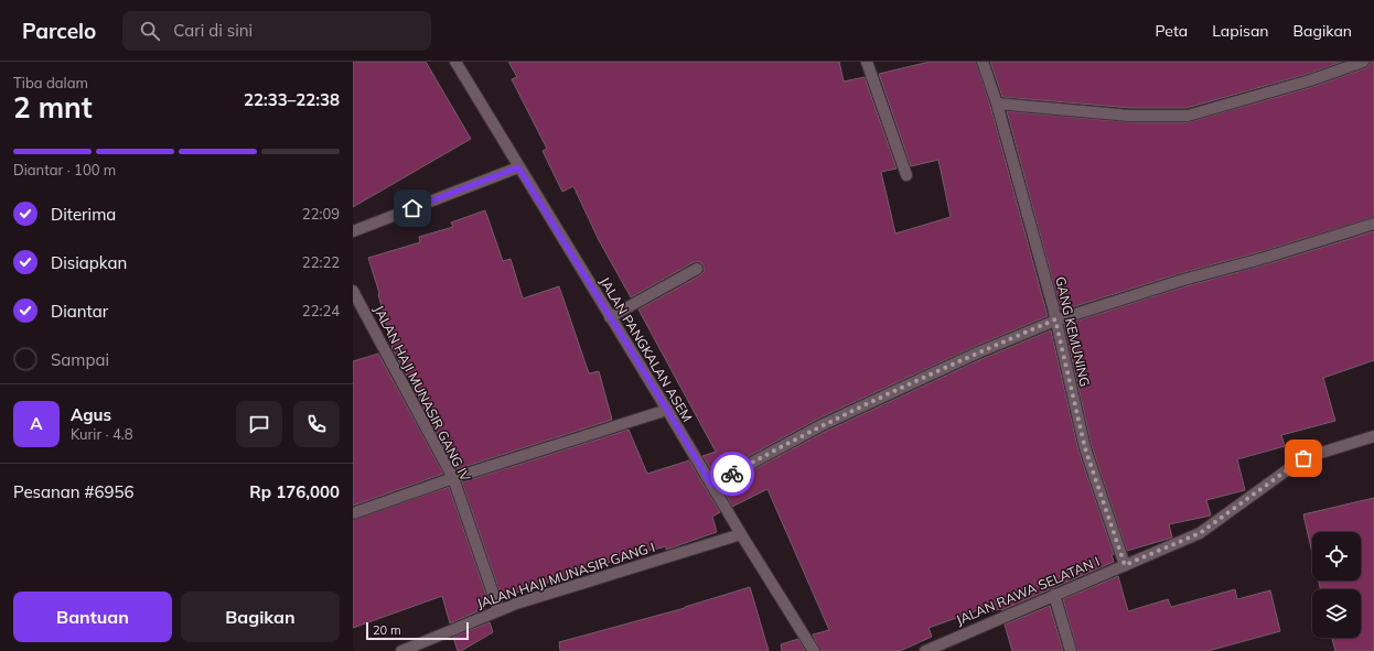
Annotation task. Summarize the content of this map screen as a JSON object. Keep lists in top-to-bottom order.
{
  "streets": {
    "street": [
      "GANG KEMUNING",
      "JALAN PANGKALAN ASEM",
      "JALAN HAJI MUNASIR GANG IV",
      "JALAN HAJI MUNASIR GANG I",
      "JALAN RAWA SELATAN I"
    ]
  },
  "crossings": [
    ["GANG KEMUNING", "JALAN RAWA SELATAN I"],
    ["JALAN PANGKALAN ASEM", "JALAN HAJI MUNASIR GANG I"],
    ["JALAN HAJI MUNASIR GANG IV", "JALAN HAJI MUNASIR GANG I"]
  ],
  "scale_bar": "20 m",
  "page": {
    "header": "Parcelo",
    "search": "Cari di sini",
    "nav": ["Peta", "Lapisan", "Bagikan"],
    "heading": ["2 mnt", "Tiba dalam", "22:33–22:38"],
    "panel": [
      "Agus",
      "Kurir · 4.8",
      "Pesanan #6956",
      "Rp 176,000"
    ],
    "bar": "Diantar · 100 m",
    "list": [
      ["Diterima", "22:09"],
      ["Disiapkan", "22:22"],
      ["Diantar", "22:24"],
      "Sampai"
    ],
    "round": "A",
    "buttons": ["Bantuan", "Bagikan"],
    "scale": "20 m"
  }
}
